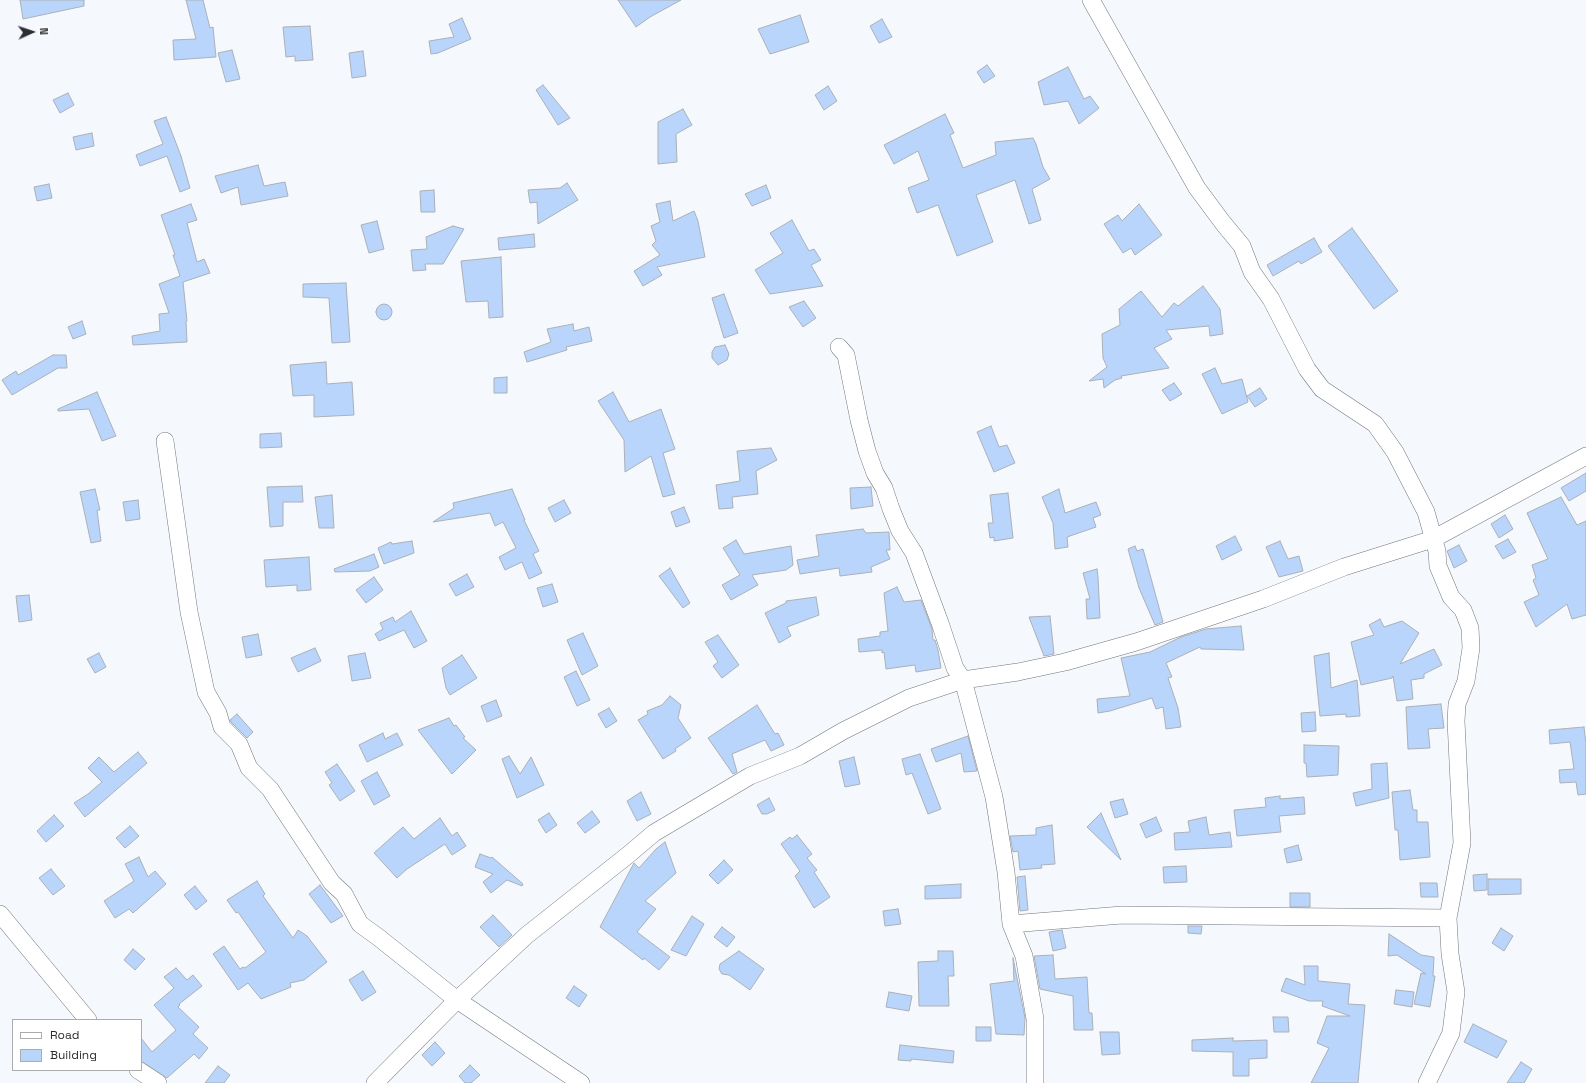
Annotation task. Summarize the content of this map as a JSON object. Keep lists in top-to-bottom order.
{
  "legend": ["Road", "Building"],
  "north": "right"
}
